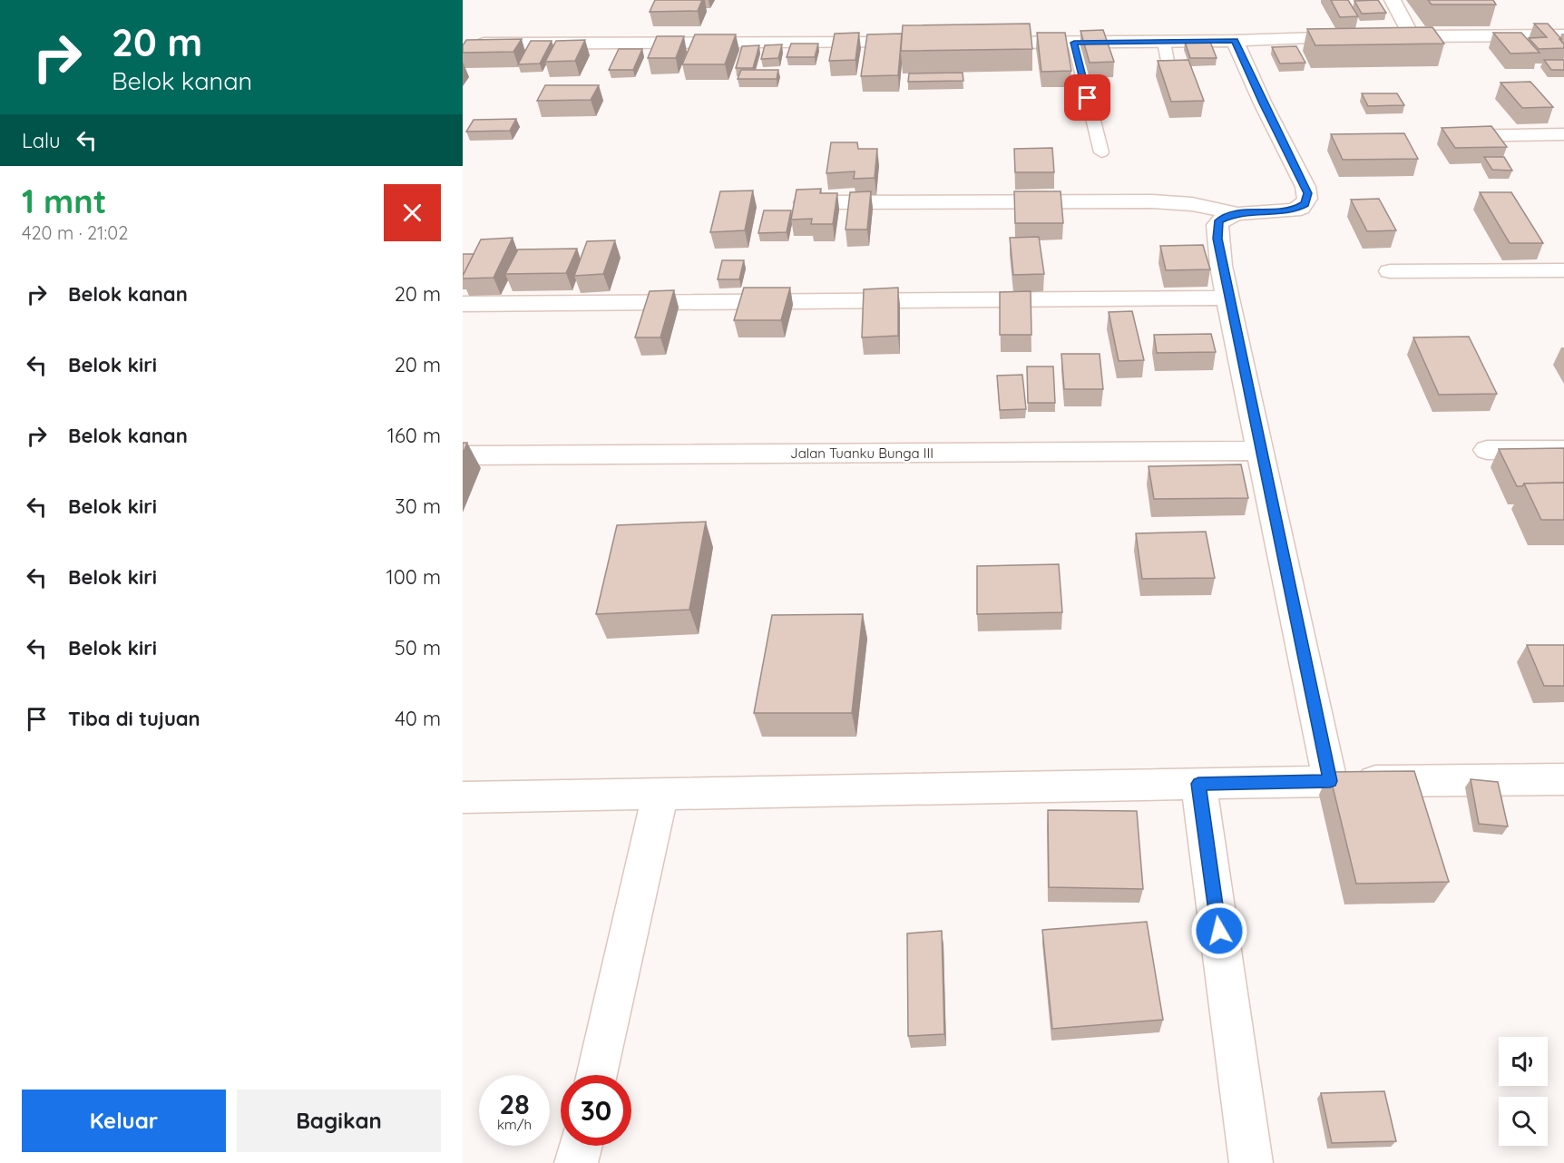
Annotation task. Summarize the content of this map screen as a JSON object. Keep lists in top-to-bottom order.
{
  "streets": {
    "street": ["Jalan Tuanku Bunga III"]
  },
  "page": {
    "turn": ["20 m", "Belok kanan"],
    "then": "Lalu",
    "heading": ["1 mnt", "420 m · 21:02"],
    "list": [
      {
        "name": "Belok kanan",
        "value": "20 m"
      },
      {
        "name": "Belok kiri",
        "value": "20 m"
      },
      {
        "name": "Belok kanan",
        "value": "160 m"
      },
      {
        "name": "Belok kiri",
        "value": "30 m"
      },
      {
        "name": "Belok kiri",
        "value": "100 m"
      },
      {
        "name": "Belok kiri",
        "value": "50 m"
      },
      {
        "name": "Tiba di tujuan",
        "value": "40 m"
      }
    ],
    "speed": "28 km/h",
    "limit": "30",
    "buttons": ["Keluar", "Bagikan"]
  }
}
